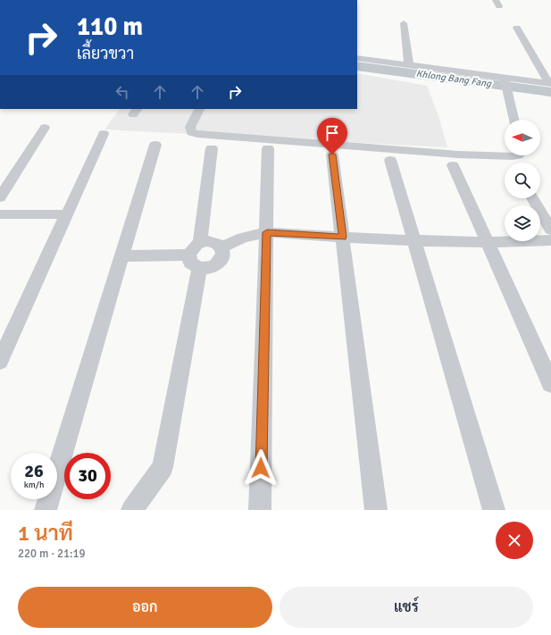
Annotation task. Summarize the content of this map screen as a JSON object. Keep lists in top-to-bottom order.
{
  "water": ["Khlong Bang Fang"],
  "north": "left",
  "page": {
    "turn": ["110 m", "เลี้ยวขวา"],
    "speed": "26 km/h",
    "limit": "30",
    "heading": ["1 นาที", "220 m · 21:19"],
    "buttons": ["ออก", "แชร์"]
  }
}
